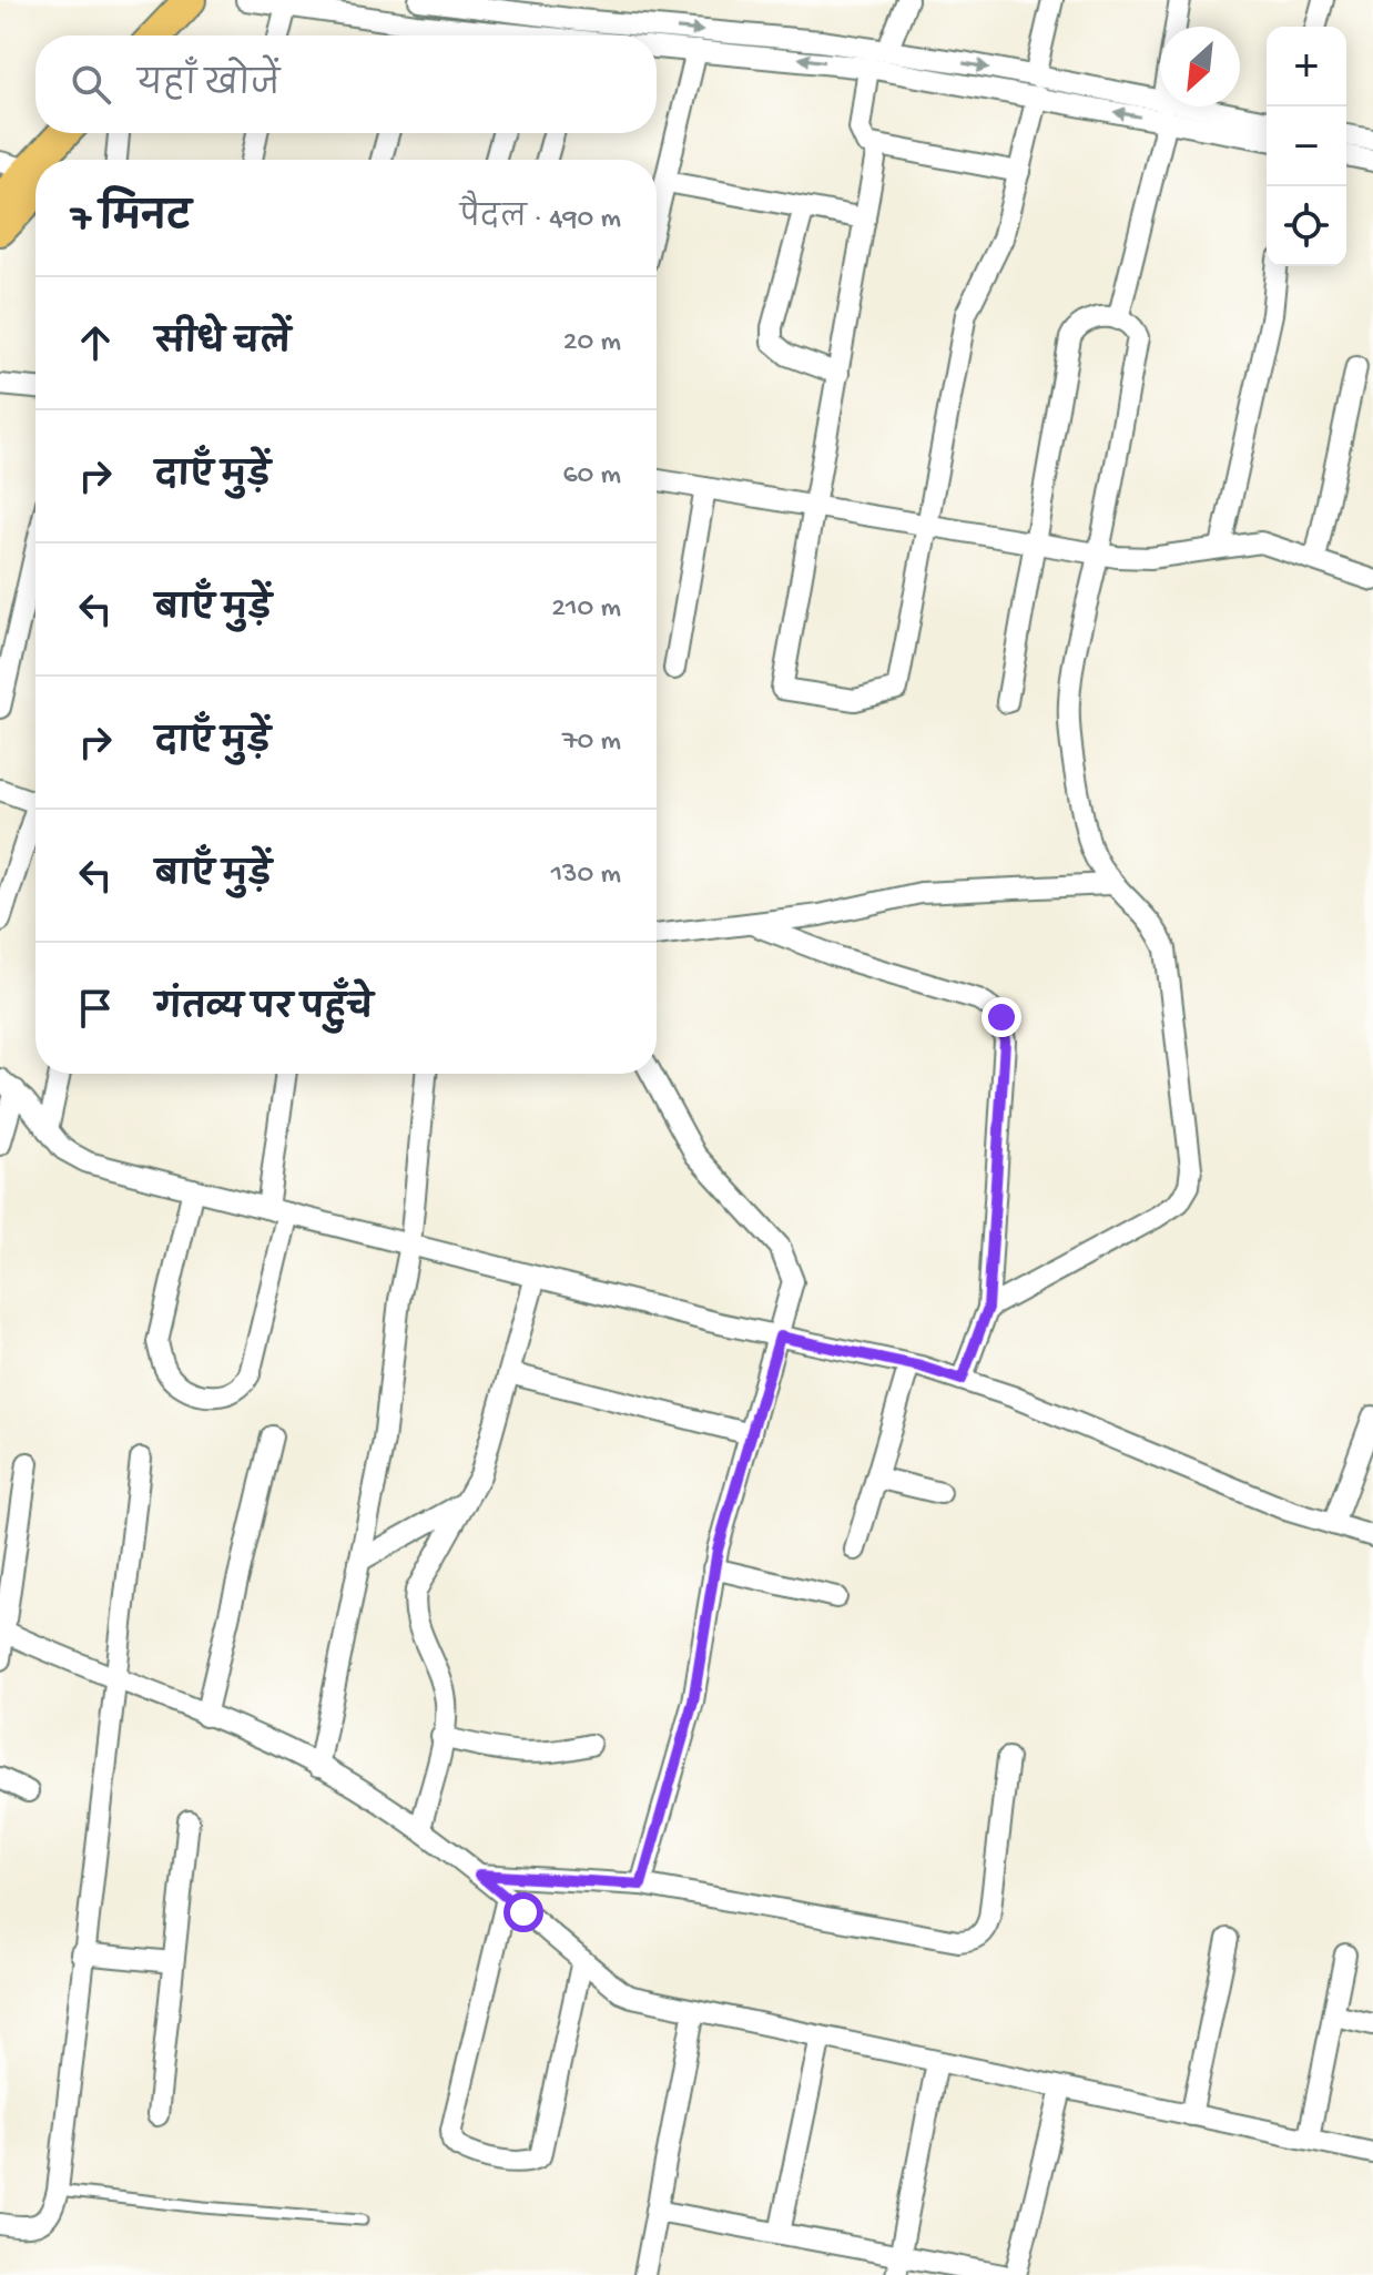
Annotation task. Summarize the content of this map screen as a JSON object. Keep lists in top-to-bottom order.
{
  "north": "bottom left",
  "page": {
    "map_buttons": ["+", "−"],
    "search": "यहाँ खोजें",
    "heading": ["7 मिनट", "पैदल · 490 m"],
    "list": [
      ["सीधे चलें", "20 m"],
      ["दाएँ मुड़ें", "60 m"],
      ["बाएँ मुड़ें", "210 m"],
      ["दाएँ मुड़ें", "70 m"],
      ["बाएँ मुड़ें", "130 m"],
      "गंतव्य पर पहुँचे"
    ]
  }
}
